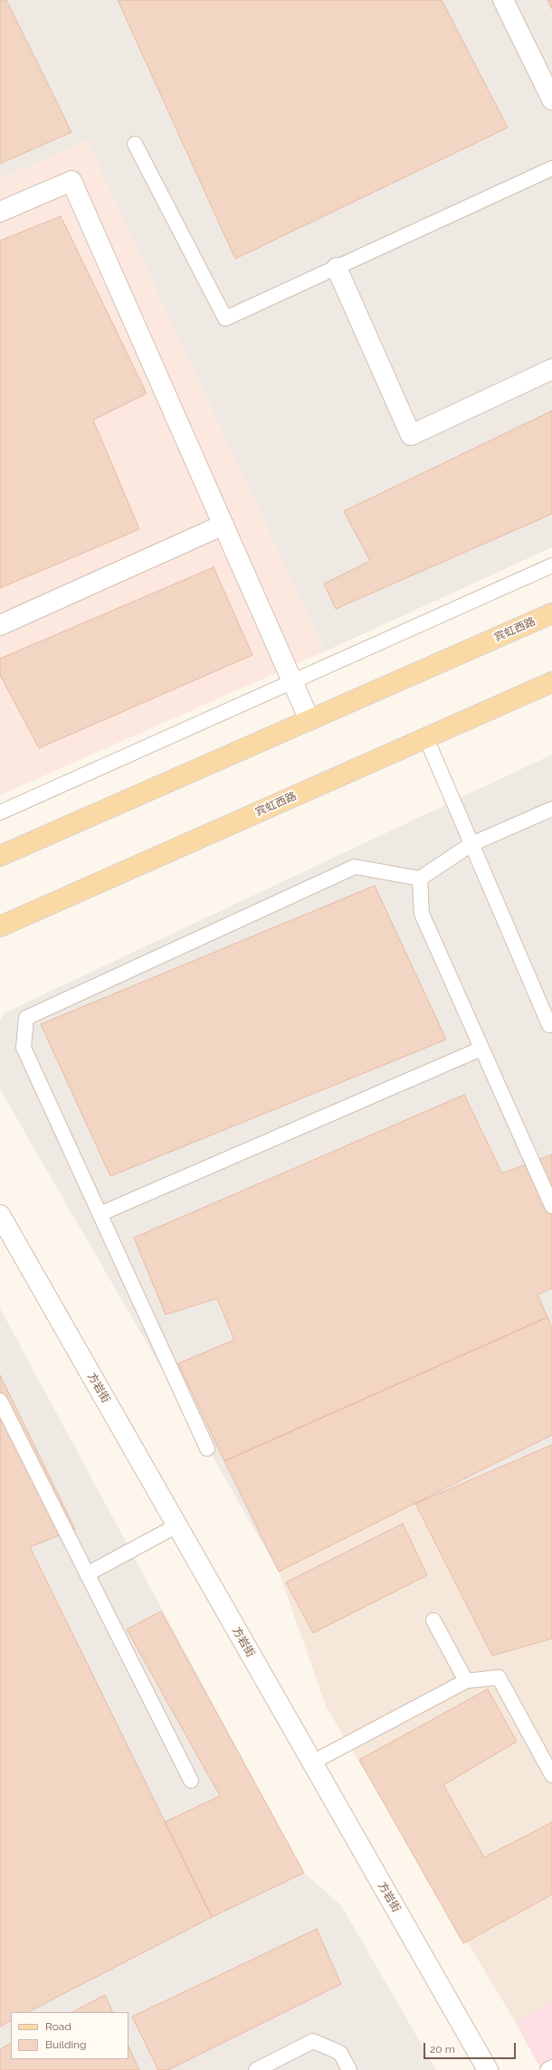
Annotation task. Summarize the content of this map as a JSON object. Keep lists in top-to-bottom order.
{
  "streets": {
    "main road": ["宾虹西路"],
    "street": ["方岩街"]
  },
  "legend": ["Road", "Building"],
  "scale_bar": "20 m"
}
